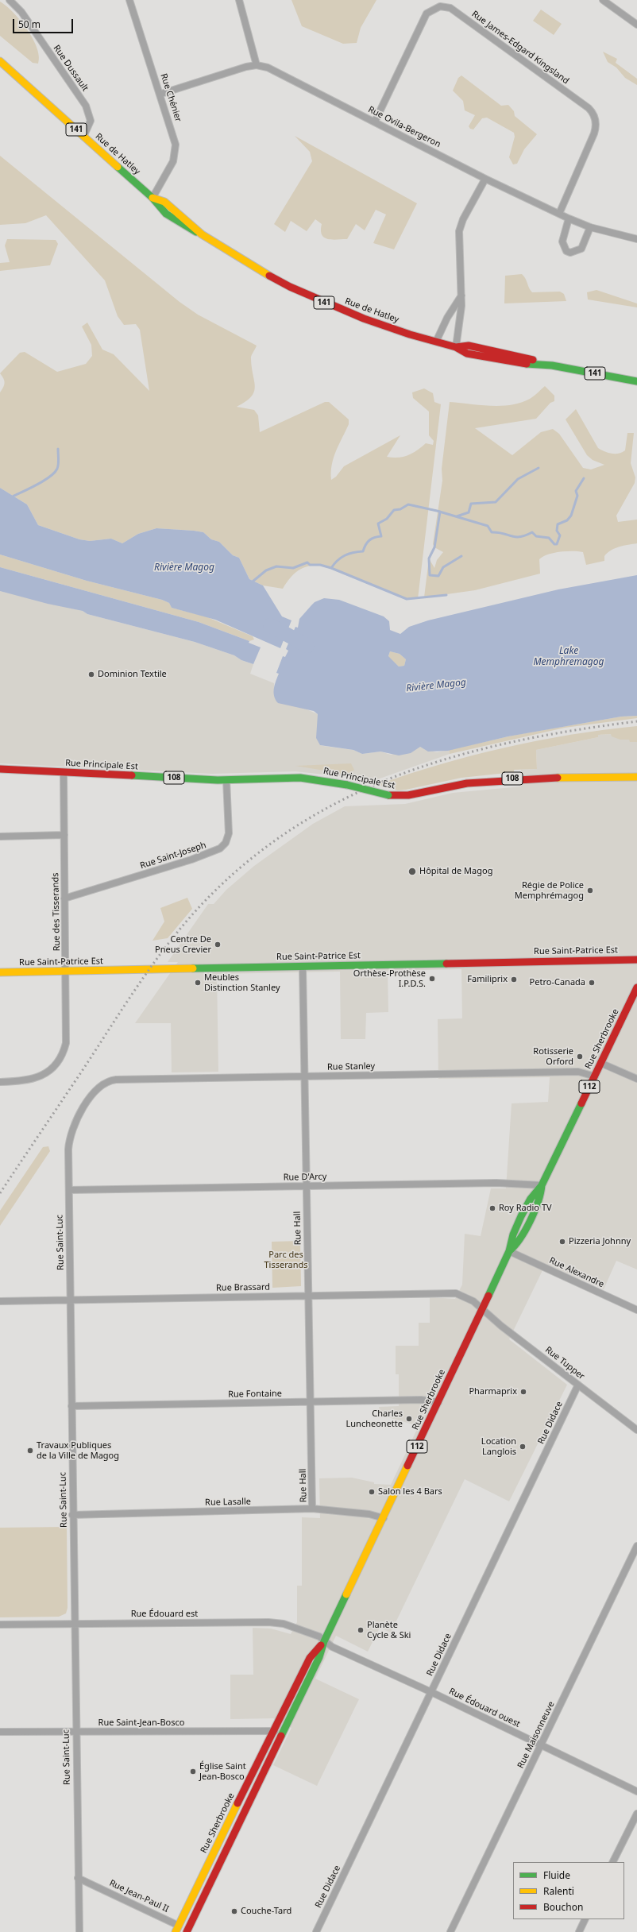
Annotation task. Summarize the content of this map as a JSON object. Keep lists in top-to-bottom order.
{
  "streets": {
    "main road": [
      "141",
      "Rue de Hatley",
      "Rue Principale Est",
      "108",
      "Rue Saint-Patrice Est",
      "Rue Sherbrooke",
      "112",
      "Rue Jean-Paul II"
    ],
    "street": [
      "Rue James-Edgard Kingsland",
      "Rue Dussault",
      "Rue Chénier",
      "Rue Ovila-Bergeron",
      "Rue Saint-Joseph",
      "Rue des Tisserands",
      "Rue Stanley",
      "Rue D'Arcy",
      "Rue Hall",
      "Rue Saint-Luc",
      "Rue Alexandre",
      "Rue Brassard",
      "Rue Tupper",
      "Rue Fontaine",
      "Rue Didace",
      "Rue Lasalle",
      "Rue Édouard est",
      "Rue Édouard ouest",
      "Rue Saint-Jean-Bosco",
      "Rue Maisonneuve"
    ]
  },
  "crossings": [
    ["Rue James-Edgard Kingsland", "Rue Ovila-Bergeron"],
    ["Rue Dussault", "Rue de Hatley"],
    ["Rue Chénier", "Rue Ovila-Bergeron"],
    ["Rue Chénier", "Rue de Hatley"],
    ["Rue Principale Est", "Rue Saint-Joseph"],
    ["Rue Principale Est", "Rue des Tisserands"],
    ["Rue Saint-Joseph", "Rue des Tisserands"],
    ["Rue des Tisserands", "Rue Saint-Patrice Est"],
    ["Rue Saint-Patrice Est", "Rue Hall"],
    ["Rue Sherbrooke", "Rue Stanley"],
    ["Rue Sherbrooke", "Rue D'Arcy"],
    ["Rue Sherbrooke", "Rue Alexandre"],
    ["Rue Sherbrooke", "Rue Brassard"],
    ["Rue Sherbrooke", "Rue Tupper"],
    ["Rue Sherbrooke", "Rue Fontaine"],
    ["Rue Sherbrooke", "Rue Lasalle"],
    ["Rue Sherbrooke", "Rue Édouard est"],
    ["Rue Sherbrooke", "Rue Édouard ouest"],
    ["Rue Sherbrooke", "Rue Saint-Jean-Bosco"],
    ["Rue Sherbrooke", "Rue Jean-Paul II"],
    ["Rue Stanley", "Rue Hall"],
    ["Rue Stanley", "Rue Saint-Luc"],
    ["Rue D'Arcy", "Rue Hall"],
    ["Rue D'Arcy", "Rue Saint-Luc"],
    ["Rue Hall", "Rue Brassard"],
    ["Rue Hall", "Rue Fontaine"],
    ["Rue Hall", "Rue Lasalle"],
    ["Rue Saint-Luc", "Rue Brassard"],
    ["Rue Saint-Luc", "Rue Fontaine"],
    ["Rue Saint-Luc", "Rue Lasalle"],
    ["Rue Saint-Luc", "Rue Édouard est"],
    ["Rue Saint-Luc", "Rue Saint-Jean-Bosco"],
    ["Rue Saint-Luc", "Rue Jean-Paul II"],
    ["Rue Brassard", "Rue Tupper"],
    ["Rue Tupper", "Rue Didace"],
    ["Rue Didace", "Rue Édouard ouest"],
    ["Rue Édouard est", "Rue Édouard ouest"],
    ["Rue Édouard ouest", "Rue Maisonneuve"]
  ],
  "water": ["Rivière Magog", "Lake Memphremagog"],
  "parks": ["Parc des Tisserands"],
  "places": [
    "Dominion Textile",
    "Hôpital de Magog",
    "Régie de Police Memphrémagog",
    "Centre De Pneus Crevier",
    "Orthèse-Prothèse I.P.D.S.",
    "Familiprix",
    "Meubles Distinction Stanley",
    "Petro-Canada",
    "Rotisserie Orford",
    "Roy Radio TV",
    "Pizzeria Johnny",
    "Pharmaprix",
    "Charles Luncheonette",
    "Location Langlois",
    "Travaux Publiques de la Ville de Magog",
    "Salon les 4 Bars",
    "Planète Cycle & Ski",
    "Église Saint Jean-Bosco",
    "Couche-Tard"
  ],
  "legend": ["Fluide", "Ralenti", "Bouchon"],
  "scale_bar": "50 m"
}
